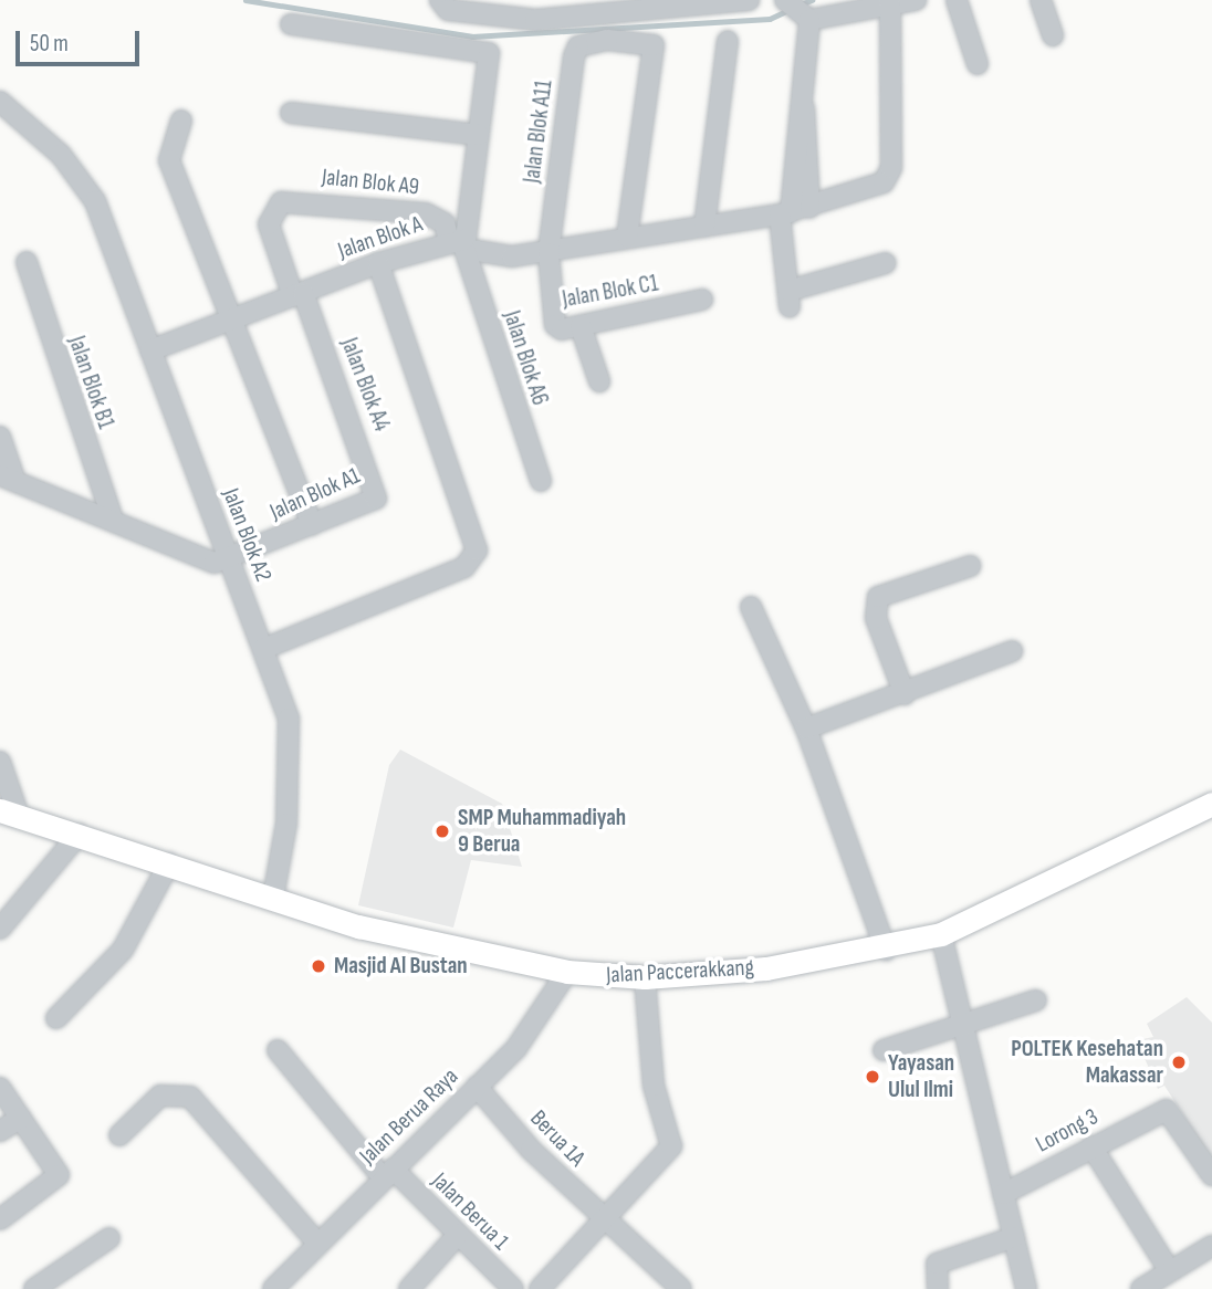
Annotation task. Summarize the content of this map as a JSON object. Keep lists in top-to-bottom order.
{
  "streets": {
    "main road": ["Jalan Paccerakkang"],
    "street": [
      "Jalan Blok A11",
      "Jalan Blok A9",
      "Jalan Blok A",
      "Jalan Blok C1",
      "Jalan Blok A6",
      "Jalan Blok B1",
      "Jalan Blok A4",
      "Jalan Blok A1",
      "Jalan Blok A2",
      "Jalan Berua Raya",
      "Lorong 3",
      "Berua 1A",
      "Jalan Berua 1"
    ]
  },
  "crossings": [
    ["Jalan Blok A11", "Jalan Blok A"],
    ["Jalan Blok A11", "Jalan Blok C1"],
    ["Jalan Blok A9", "Jalan Blok A"],
    ["Jalan Blok A9", "Jalan Blok A6"],
    ["Jalan Blok A9", "Jalan Blok A4"],
    ["Jalan Blok A", "Jalan Blok C1"],
    ["Jalan Blok A", "Jalan Blok A6"],
    ["Jalan Blok A", "Jalan Blok A4"],
    ["Jalan Blok A", "Jalan Blok A2"],
    ["Jalan Blok A4", "Jalan Blok A1"],
    ["Jalan Blok A1", "Jalan Blok A2"],
    ["Jalan Blok A2", "Jalan Paccerakkang"],
    ["Jalan Paccerakkang", "Jalan Berua Raya"],
    ["Jalan Berua Raya", "Berua 1A"],
    ["Jalan Berua Raya", "Jalan Berua 1"]
  ],
  "places": [
    "SMP Muhammadiyah 9 Berua",
    "Masjid Al Bustan",
    "POLTEK Kesehatan Makassar",
    "Yayasan Ulul Ilmi"
  ],
  "scale_bar": "50 m"
}
